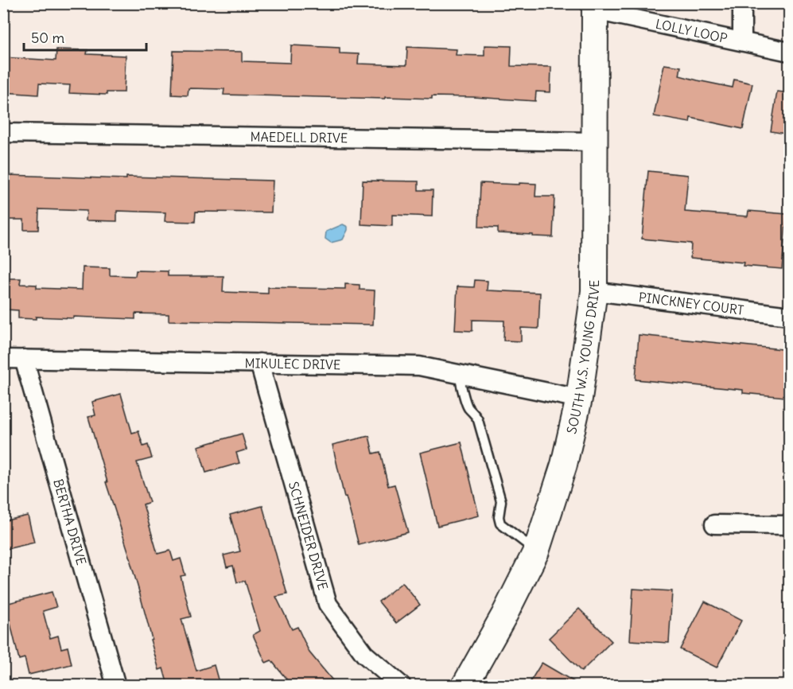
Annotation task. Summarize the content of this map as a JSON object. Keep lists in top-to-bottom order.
{
  "streets": {
    "main road": ["SOUTH W.S. YOUNG DRIVE"],
    "street": [
      "LOLLY LOOP",
      "MAEDELL DRIVE",
      "PINCKNEY COURT",
      "MIKULEC DRIVE",
      "BERTHA DRIVE",
      "SCHNEIDER DRIVE"
    ]
  },
  "crossings": [
    ["LOLLY LOOP", "SOUTH W.S. YOUNG DRIVE"],
    ["MAEDELL DRIVE", "SOUTH W.S. YOUNG DRIVE"],
    ["PINCKNEY COURT", "SOUTH W.S. YOUNG DRIVE"],
    ["SOUTH W.S. YOUNG DRIVE", "MIKULEC DRIVE"],
    ["MIKULEC DRIVE", "BERTHA DRIVE"],
    ["MIKULEC DRIVE", "SCHNEIDER DRIVE"]
  ],
  "scale_bar": "50 m"
}
